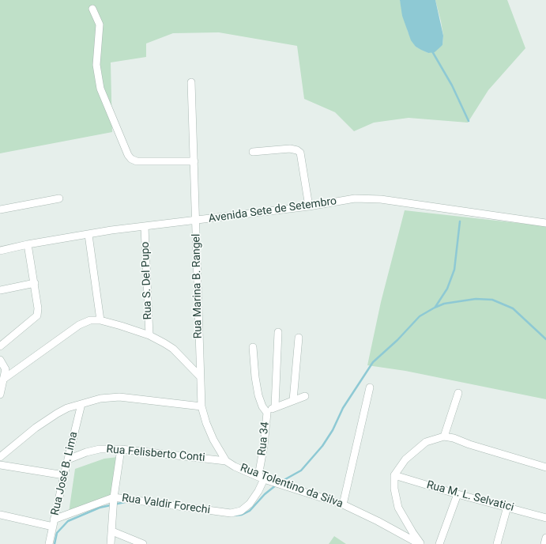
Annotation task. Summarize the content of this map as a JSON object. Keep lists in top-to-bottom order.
{
  "streets": {
    "street": [
      "Avenida Sete de Setembro",
      "Rua S. Del Pupo",
      "Rua Marina B. Rangel",
      "Rua 34",
      "Rua Felisberto Conti",
      "Rua José B. Lima",
      "Rua Tolentino da Silva",
      "Rua M. L. Selvatici",
      "Rua Valdir Forechi"
    ]
  },
  "crossings": [
    ["Avenida Sete de Setembro", "Rua S. Del Pupo"],
    ["Avenida Sete de Setembro", "Rua Marina B. Rangel"],
    ["Rua Marina B. Rangel", "Rua Tolentino da Silva"],
    ["Rua 34", "Rua Tolentino da Silva"],
    ["Rua 34", "Rua Valdir Forechi"],
    ["Rua Felisberto Conti", "Rua José B. Lima"],
    ["Rua Felisberto Conti", "Rua Tolentino da Silva"],
    ["Rua José B. Lima", "Rua Valdir Forechi"],
    ["Rua Tolentino da Silva", "Rua Valdir Forechi"]
  ]
}
